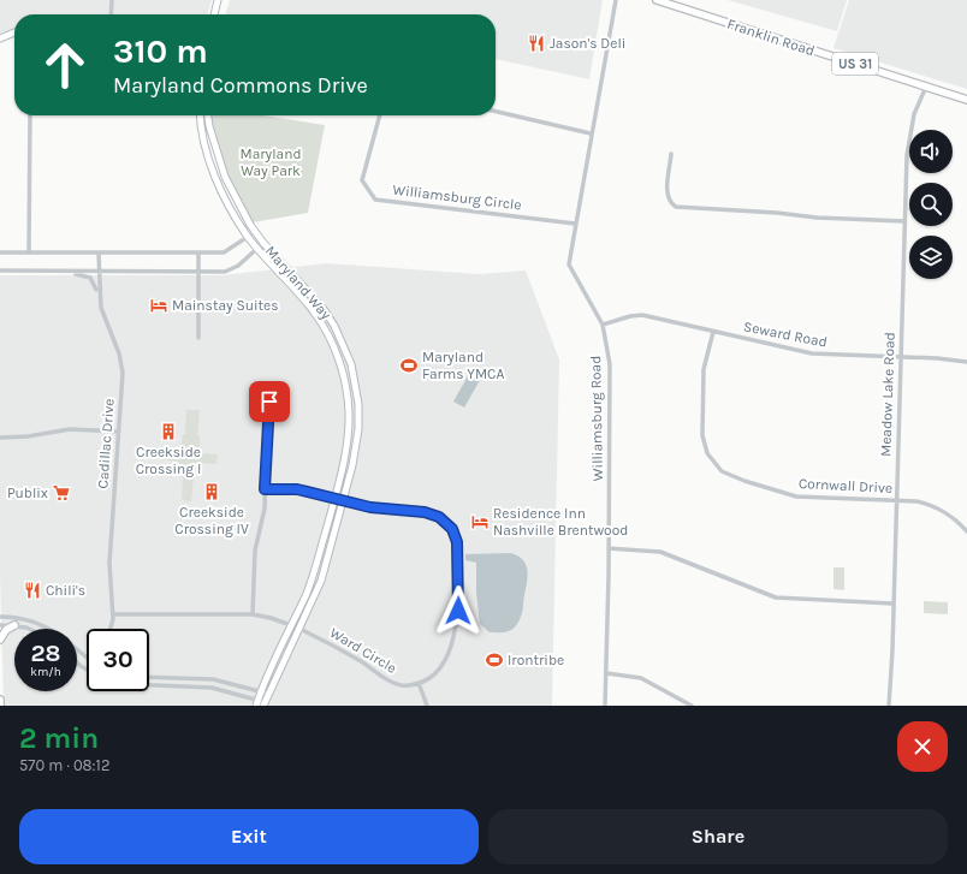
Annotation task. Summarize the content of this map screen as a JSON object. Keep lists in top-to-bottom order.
{
  "streets": {
    "main road": ["Franklin Road", "US 31", "Maryland Way"],
    "street": [
      "Williamsburg Circle",
      "Seward Road",
      "Meadow Lake Road",
      "Williamsburg Road",
      "Cadillac Drive",
      "Cornwall Drive",
      "Ward Circle"
    ]
  },
  "crossings": [
    ["Franklin Road", "Meadow Lake Road"],
    ["Williamsburg Circle", "Williamsburg Road"],
    ["Maryland Way", "Ward Circle"],
    ["Seward Road", "Meadow Lake Road"],
    ["Seward Road", "Williamsburg Road"],
    ["Seward Road", "Cornwall Drive"],
    ["Meadow Lake Road", "Cornwall Drive"]
  ],
  "parks": ["Maryland Way Park"],
  "places": {
    "restaurant": ["Jason's Deli", "Chili's"],
    "hotel": ["Mainstay Suites", "Residence Inn Nashville Brentwood"],
    "sports": ["Maryland Farms YMCA", "Irontribe"],
    "building": ["Creekside Crossing I", "Creekside Crossing IV"],
    "supermarket": ["Publix"]
  },
  "page": {
    "turn": ["310 m", "Maryland Commons Drive"],
    "speed": "28 km/h",
    "limit": "30",
    "heading": ["2 min", "570 m · 08:12"],
    "buttons": ["Exit", "Share"]
  }
}
